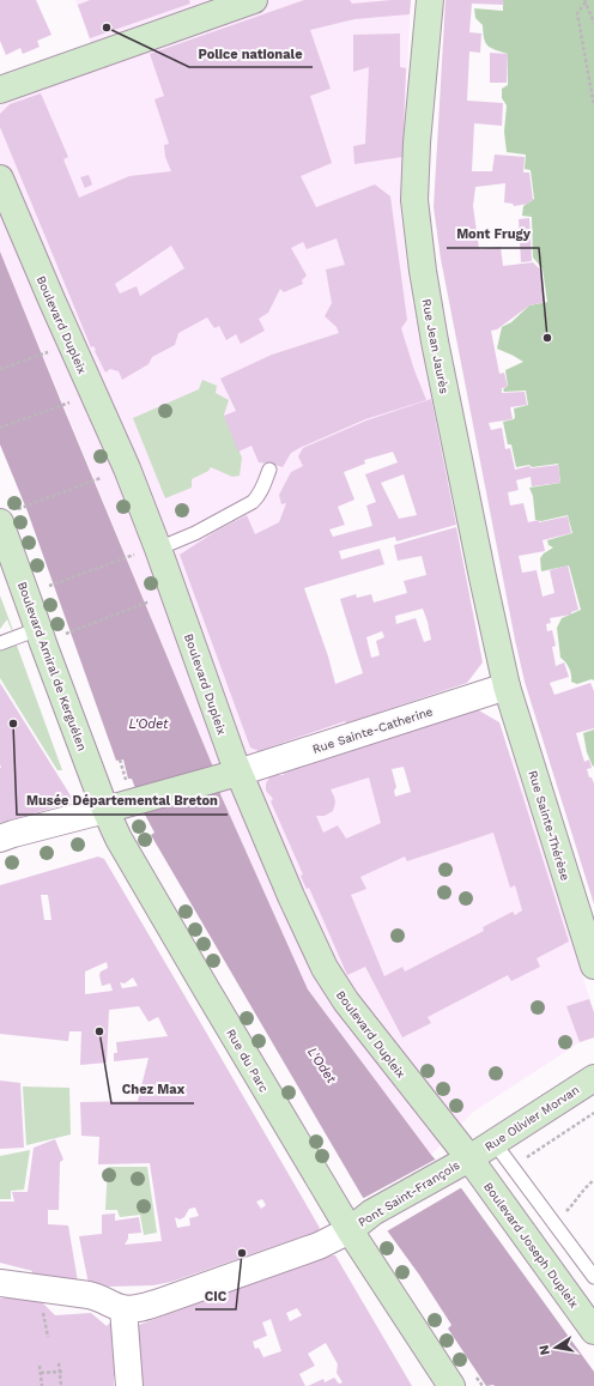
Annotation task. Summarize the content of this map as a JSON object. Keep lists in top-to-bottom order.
{
  "streets": {
    "main road": [
      "Boulevard Dupleix",
      "Rue Jean Jaurès",
      "Boulevard Amiral de Kerguélen",
      "Rue Sainte-Thérèse",
      "Rue du Parc",
      "Rue Olivier Morvan",
      "Pont Saint-François",
      "Boulevard Joseph Dupleix"
    ],
    "street": ["Rue Sainte-Catherine"]
  },
  "crossings": [
    ["Boulevard Dupleix", "Rue Sainte-Catherine"],
    ["Boulevard Dupleix", "Rue Olivier Morvan"],
    ["Boulevard Dupleix", "Pont Saint-François"],
    ["Boulevard Dupleix", "Boulevard Joseph Dupleix"],
    ["Rue Jean Jaurès", "Rue Sainte-Catherine"],
    ["Rue Jean Jaurès", "Rue Sainte-Thérèse"],
    ["Boulevard Amiral de Kerguélen", "Rue du Parc"],
    ["Rue Sainte-Catherine", "Rue Sainte-Thérèse"],
    ["Rue du Parc", "Pont Saint-François"],
    ["Rue Olivier Morvan", "Pont Saint-François"],
    ["Rue Olivier Morvan", "Boulevard Joseph Dupleix"],
    ["Pont Saint-François", "Boulevard Joseph Dupleix"]
  ],
  "water": ["L'Odet"],
  "places": [
    "Police nationale",
    "Mont Frugy",
    "Musée Départemental Breton",
    "Chez Max",
    "CIC"
  ],
  "north": "left"
}
